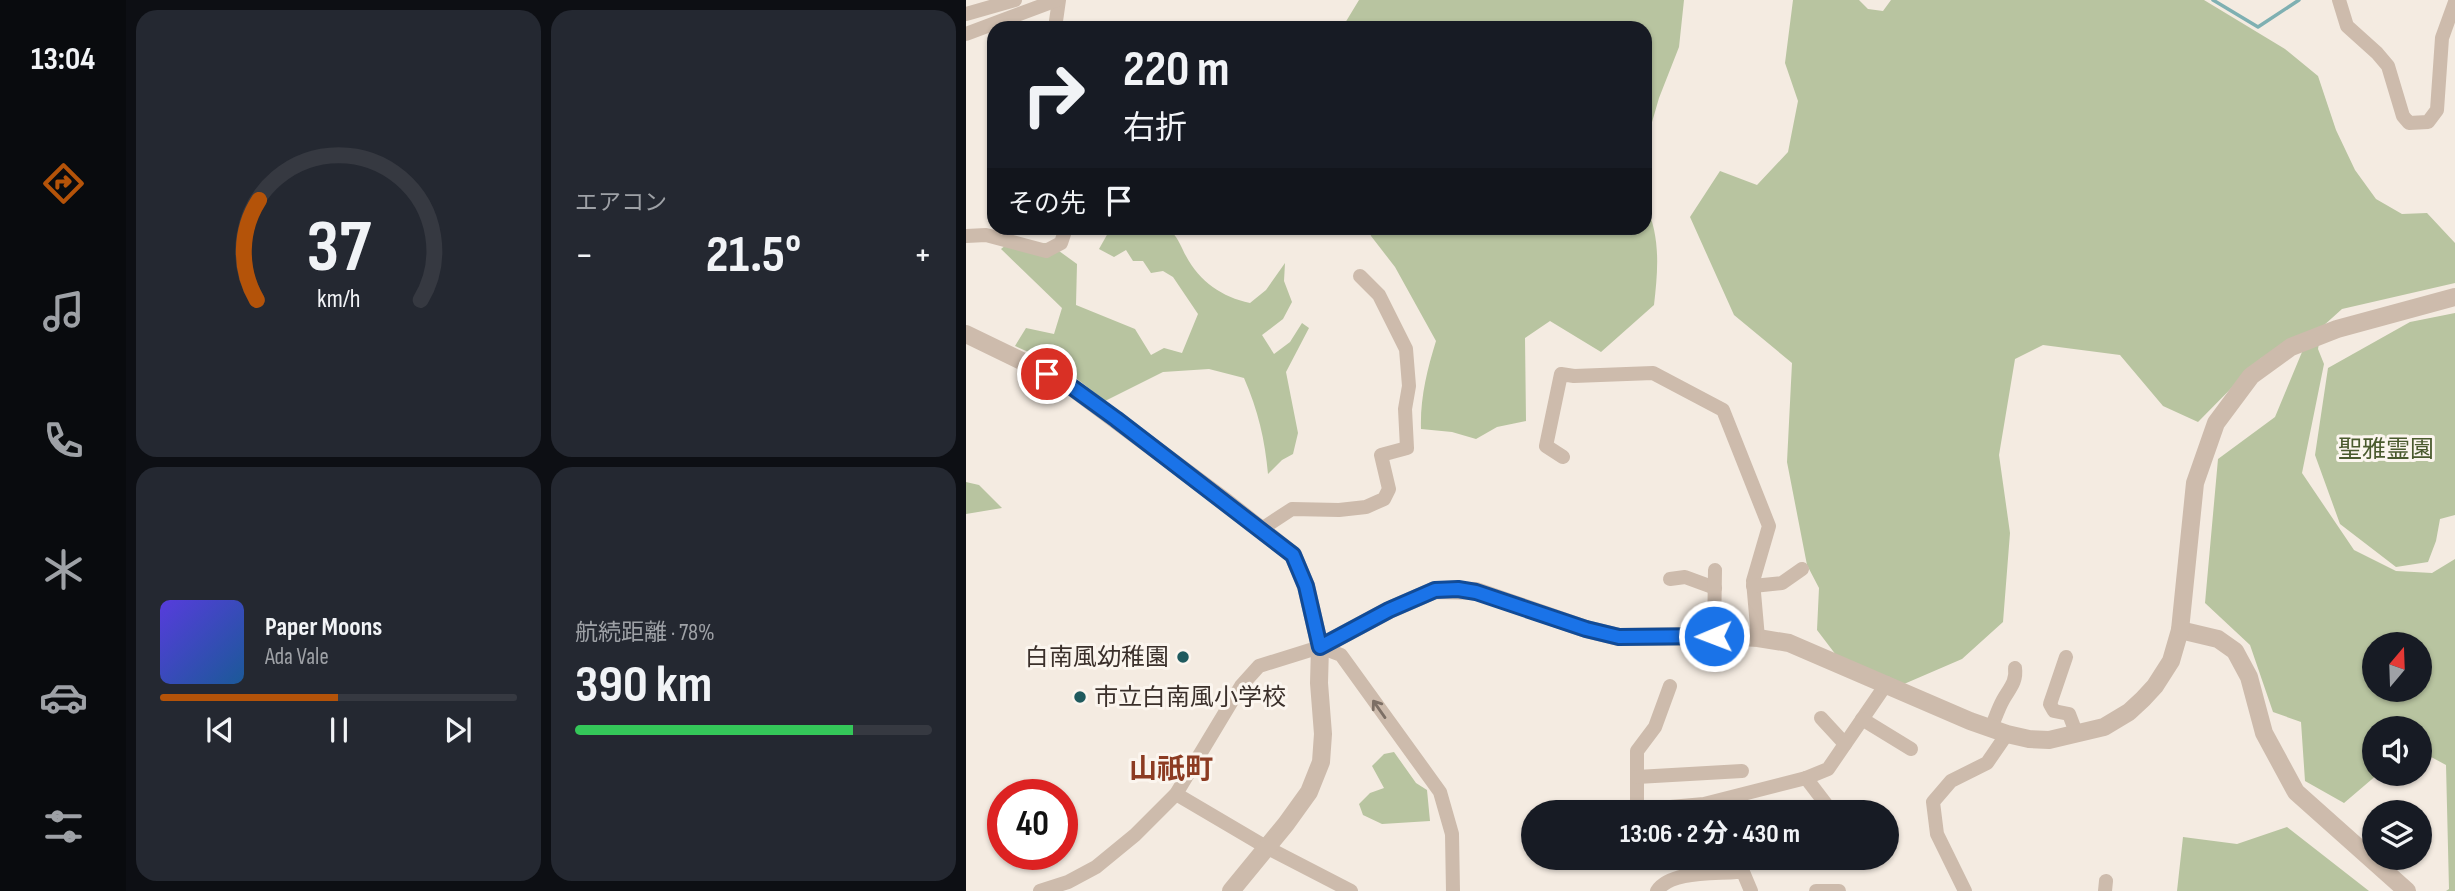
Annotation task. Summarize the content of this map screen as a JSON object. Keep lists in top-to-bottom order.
{
  "districts": ["山祇町"],
  "parks": ["聖雅霊園"],
  "places": ["白南風幼稚園", "市立白南風小学校"],
  "north": "top",
  "page": {
    "tabs": "13:04",
    "tile": [
      "エアコン",
      ["航続距離 · 78%", "390 km"]
    ],
    "turn": ["220 m", "右折"],
    "then": "その先",
    "heat": ["−", "21.5°", "+"],
    "song": ["Paper Moons", "Ada Vale"],
    "limit": "40",
    "trip": "13:06 · 2 分 · 430 m",
    "gauge": ["37", "km/h"]
  }
}
